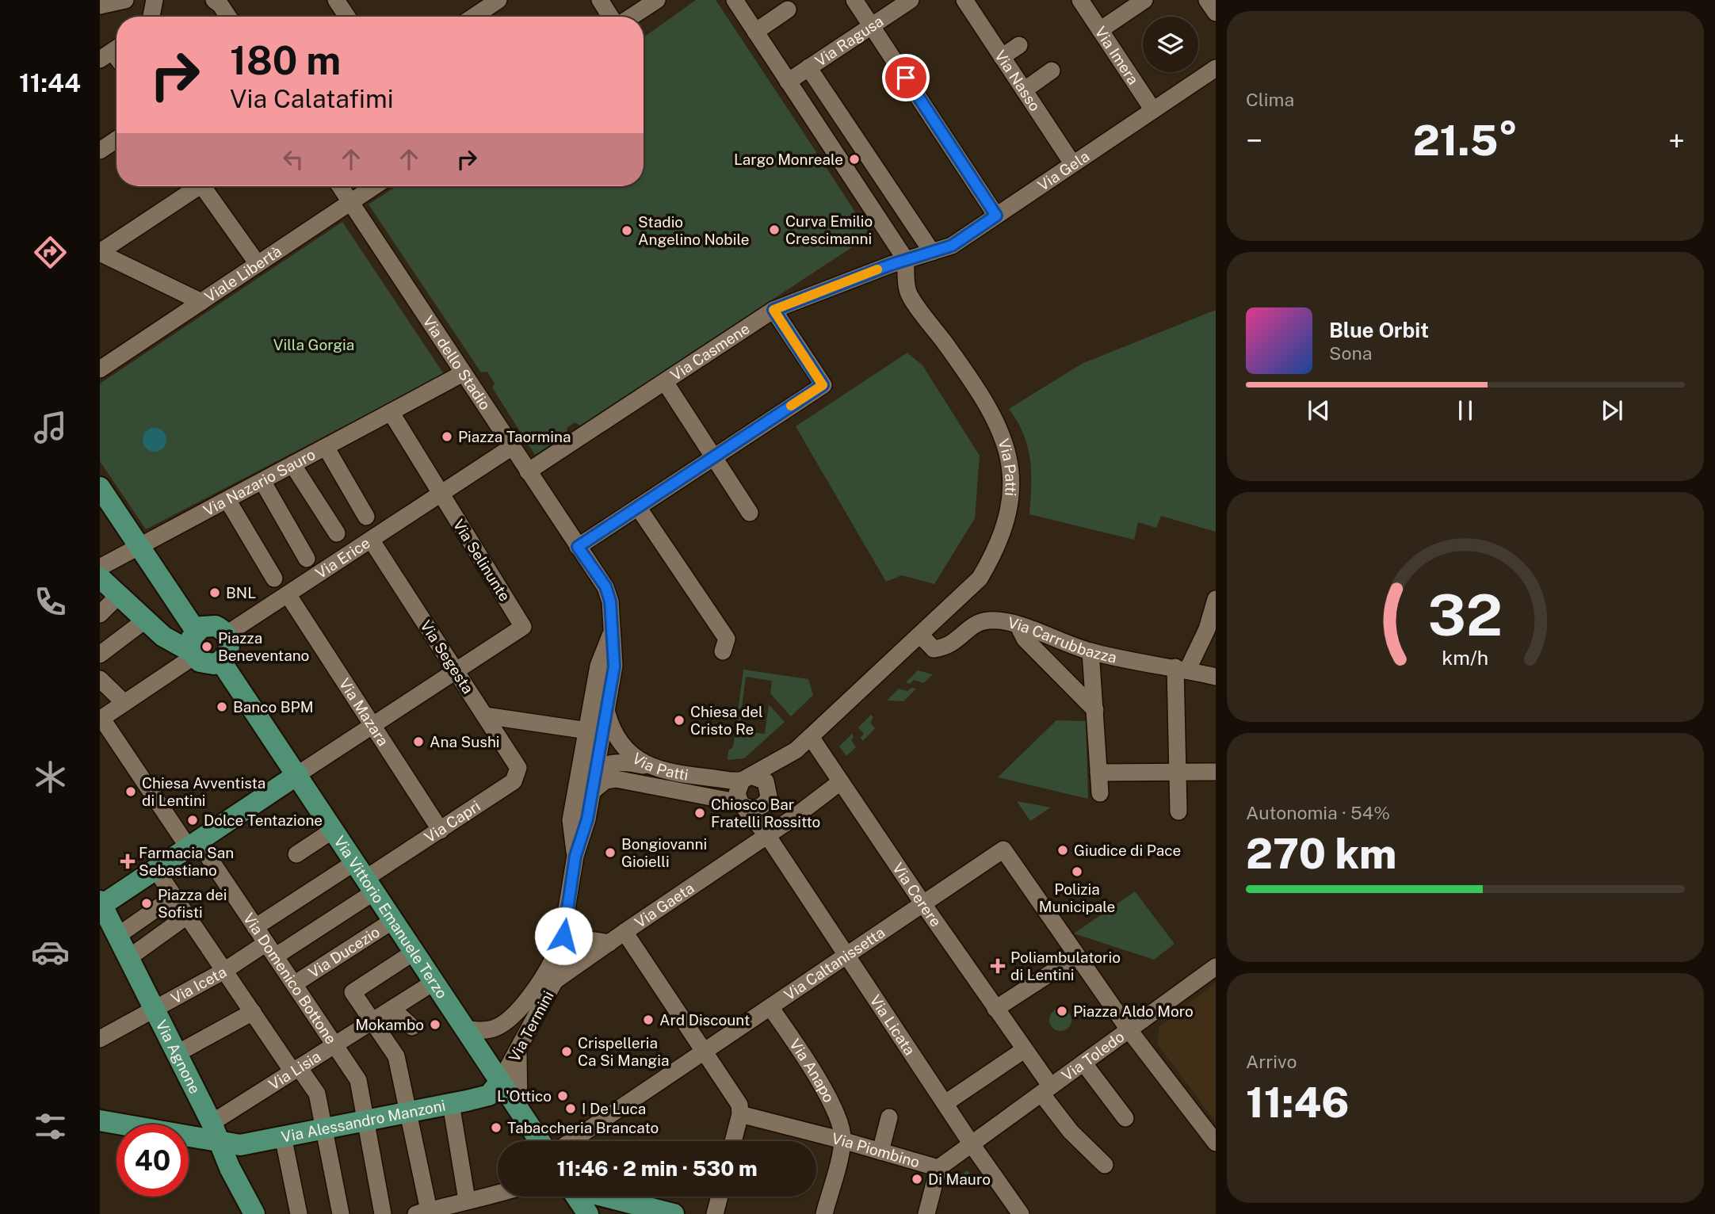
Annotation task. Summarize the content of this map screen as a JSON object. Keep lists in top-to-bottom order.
{
  "streets": {
    "main road": ["Via Vittorio Emanuele Terzo", "Via Agnone", "Via Alessandro Manzoni"],
    "street": [
      "Via Ragusa",
      "Via Imera",
      "Via Nasso",
      "Via Gela",
      "Viale Libertà",
      "Via Casmene",
      "Via dello Stadio",
      "Via Patti",
      "Via Nazario Sauro",
      "Via Erice",
      "Via Selinunte",
      "Via Carrubbazza",
      "Via Segesta",
      "Via Mazara",
      "Via Capri",
      "Via Cerere",
      "Via Gaeta",
      "Via Ducezio",
      "Via Caltanissetta",
      "Via Domenico Bottone",
      "Via Iceta",
      "Via Licata",
      "Via Termini",
      "Via Toledo",
      "Via Lisia",
      "Via Anapo",
      "Via Piombino"
    ]
  },
  "crossings": [
    ["Via Imera", "Via Gela"],
    ["Via Nasso", "Via Gela"],
    ["Via Gela", "Via Casmene"],
    ["Via Gela", "Via Patti"],
    ["Viale Libertà", "Via dello Stadio"],
    ["Via Casmene", "Via dello Stadio"],
    ["Via Casmene", "Via Patti"],
    ["Via dello Stadio", "Via Nazario Sauro"],
    ["Via dello Stadio", "Via Erice"],
    ["Via dello Stadio", "Via Termini"],
    ["Via Patti", "Via Carrubbazza"],
    ["Via Patti", "Via Cerere"],
    ["Via Patti", "Via Licata"],
    ["Via Patti", "Via Termini"],
    ["Via Nazario Sauro", "Via Selinunte"],
    ["Via Erice", "Via Selinunte"],
    ["Via Erice", "Via Segesta"],
    ["Via Erice", "Via Mazara"],
    ["Via Erice", "Via Vittorio Emanuele Terzo"],
    ["Via Selinunte", "Via Segesta"],
    ["Via Segesta", "Via Capri"],
    ["Via Mazara", "Via Capri"],
    ["Via Capri", "Via Vittorio Emanuele Terzo"],
    ["Via Capri", "Via Iceta"],
    ["Via Cerere", "Via Gaeta"],
    ["Via Cerere", "Via Caltanissetta"],
    ["Via Cerere", "Via Toledo"],
    ["Via Gaeta", "Via Caltanissetta"],
    ["Via Gaeta", "Via Licata"],
    ["Via Gaeta", "Via Piombino"],
    ["Via Vittorio Emanuele Terzo", "Via Ducezio"],
    ["Via Vittorio Emanuele Terzo", "Via Iceta"],
    ["Via Vittorio Emanuele Terzo", "Via Termini"],
    ["Via Vittorio Emanuele Terzo", "Via Lisia"],
    ["Via Vittorio Emanuele Terzo", "Via Alessandro Manzoni"],
    ["Via Ducezio", "Via Domenico Bottone"],
    ["Via Caltanissetta", "Via Licata"],
    ["Via Caltanissetta", "Via Anapo"],
    ["Via Domenico Bottone", "Via Iceta"],
    ["Via Domenico Bottone", "Via Lisia"],
    ["Via Domenico Bottone", "Via Alessandro Manzoni"],
    ["Via Iceta", "Via Agnone"],
    ["Via Licata", "Via Toledo"],
    ["Via Licata", "Via Piombino"],
    ["Via Termini", "Via Alessandro Manzoni"],
    ["Via Toledo", "Via Piombino"],
    ["Via Agnone", "Via Lisia"],
    ["Via Agnone", "Via Alessandro Manzoni"],
    ["Via Anapo", "Via Piombino"]
  ],
  "parks": ["Villa Gorgia"],
  "places": {
    "other": [
      "Largo Monreale",
      "Curva Emilio Crescimanni",
      "Stadio Angelino Nobile",
      "Piazza Taormina",
      "BNL",
      "Piazza Beneventano",
      "Banco BPM",
      "Chiesa del Cristo Re",
      "Ana Sushi",
      "Chiesa Avventista di Lentini",
      "Chiosco Bar Fratelli Rossitto",
      "Dolce Tentazione",
      "Giudice di Pace",
      "Bongiovanni Gioielli",
      "Polizia Municipale",
      "Piazza dei Sofisti",
      "Piazza Aldo Moro",
      "Ard Discount",
      "Mokambo",
      "Crispelleria Ca Si Mangia",
      "L'Ottico",
      "I De Luca",
      "Tabaccheria Brancato",
      "Di Mauro"
    ],
    "health": ["Farmacia San Sebastiano", "Poliambulatorio di Lentini"]
  },
  "page": {
    "tabs": "11:44",
    "tile": [
      "Clima",
      ["Autonomia · 54%", "270 km"],
      ["Arrivo", "11:46"]
    ],
    "turn": ["180 m", "Via Calatafimi"],
    "heat": ["−", "21.5°", "+"],
    "song": ["Blue Orbit", "Sona"],
    "limit": "40",
    "trip": "11:46 · 2 min · 530 m",
    "gauge": ["32", "km/h"]
  }
}
